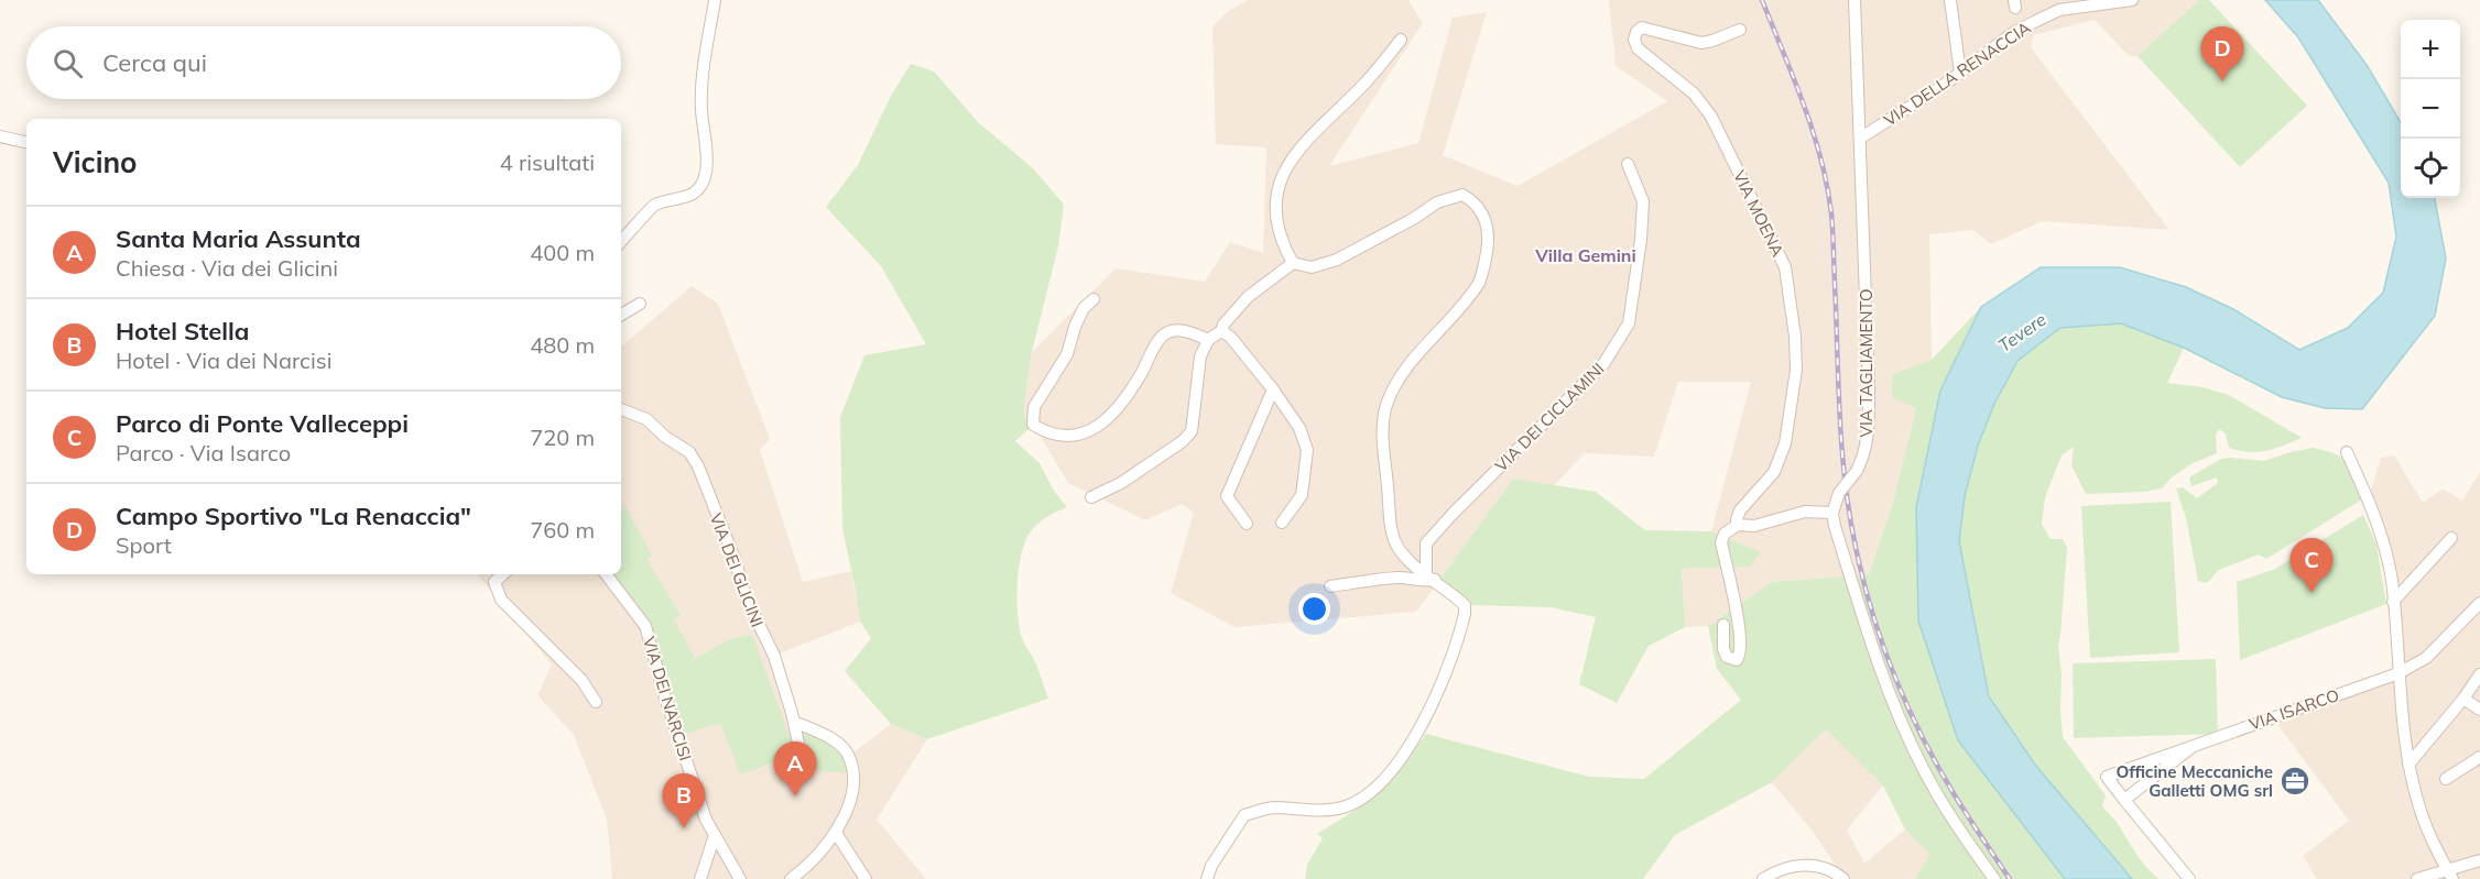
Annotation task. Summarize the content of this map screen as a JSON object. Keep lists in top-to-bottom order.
{
  "streets": {
    "street": [
      "VIA DELLA RENACCIA",
      "VIA MOENA",
      "VIA TAGLIAMENTO",
      "VIA DEI CICLAMINI",
      "VIA DEI GLICINI",
      "VIA DEI NARCISI",
      "VIA ISARCO"
    ]
  },
  "crossings": [
    ["VIA DELLA RENACCIA", "VIA TAGLIAMENTO"]
  ],
  "districts": ["Villa Gemini"],
  "water": ["Tevere"],
  "places": {
    "office": ["Officine Meccaniche Galletti OMG srl"]
  },
  "page": {
    "map_buttons": ["+", "−"],
    "pins": [
      "D",
      "C",
      "A",
      "B"
    ],
    "search": "Cerca qui",
    "heading": ["Vicino", "4 risultati"],
    "list": [
      {
        "mark": "A",
        "name": "Santa Maria Assunta",
        "note": "Chiesa · Via dei Glicini",
        "value": "400 m"
      },
      {
        "mark": "B",
        "name": "Hotel Stella",
        "note": "Hotel · Via dei Narcisi",
        "value": "480 m"
      },
      {
        "mark": "C",
        "name": "Parco di Ponte Valleceppi",
        "note": "Parco · Via Isarco",
        "value": "720 m"
      },
      {
        "mark": "D",
        "name": "Campo Sportivo \"La Renaccia\"",
        "note": "Sport",
        "value": "760 m"
      }
    ]
  }
}
